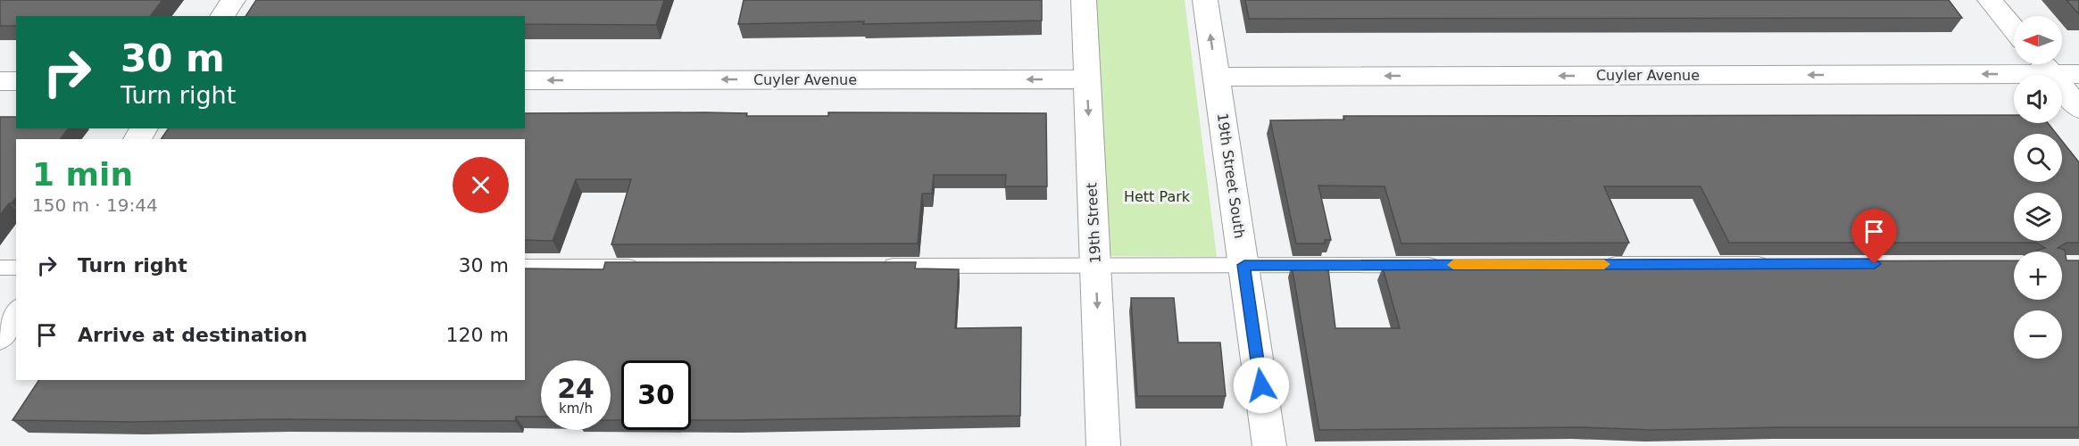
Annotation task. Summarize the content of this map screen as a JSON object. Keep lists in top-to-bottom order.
{
  "streets": {
    "street": ["Cuyler Avenue", "19th Street South", "19th Street"]
  },
  "crossings": [
    ["Cuyler Avenue", "19th Street South"],
    ["Cuyler Avenue", "19th Street"]
  ],
  "one_way": ["Cuyler Avenue", "19th Street"],
  "parks": ["Hett Park"],
  "north": "left",
  "page": {
    "map_buttons": ["+", "−"],
    "turn": ["30 m", "Turn right"],
    "heading": ["1 min", "150 m · 19:44"],
    "list": [
      {
        "name": "Turn right",
        "value": "30 m"
      },
      {
        "name": "Arrive at destination",
        "value": "120 m"
      }
    ],
    "speed": "24 km/h",
    "limit": "30"
  }
}
